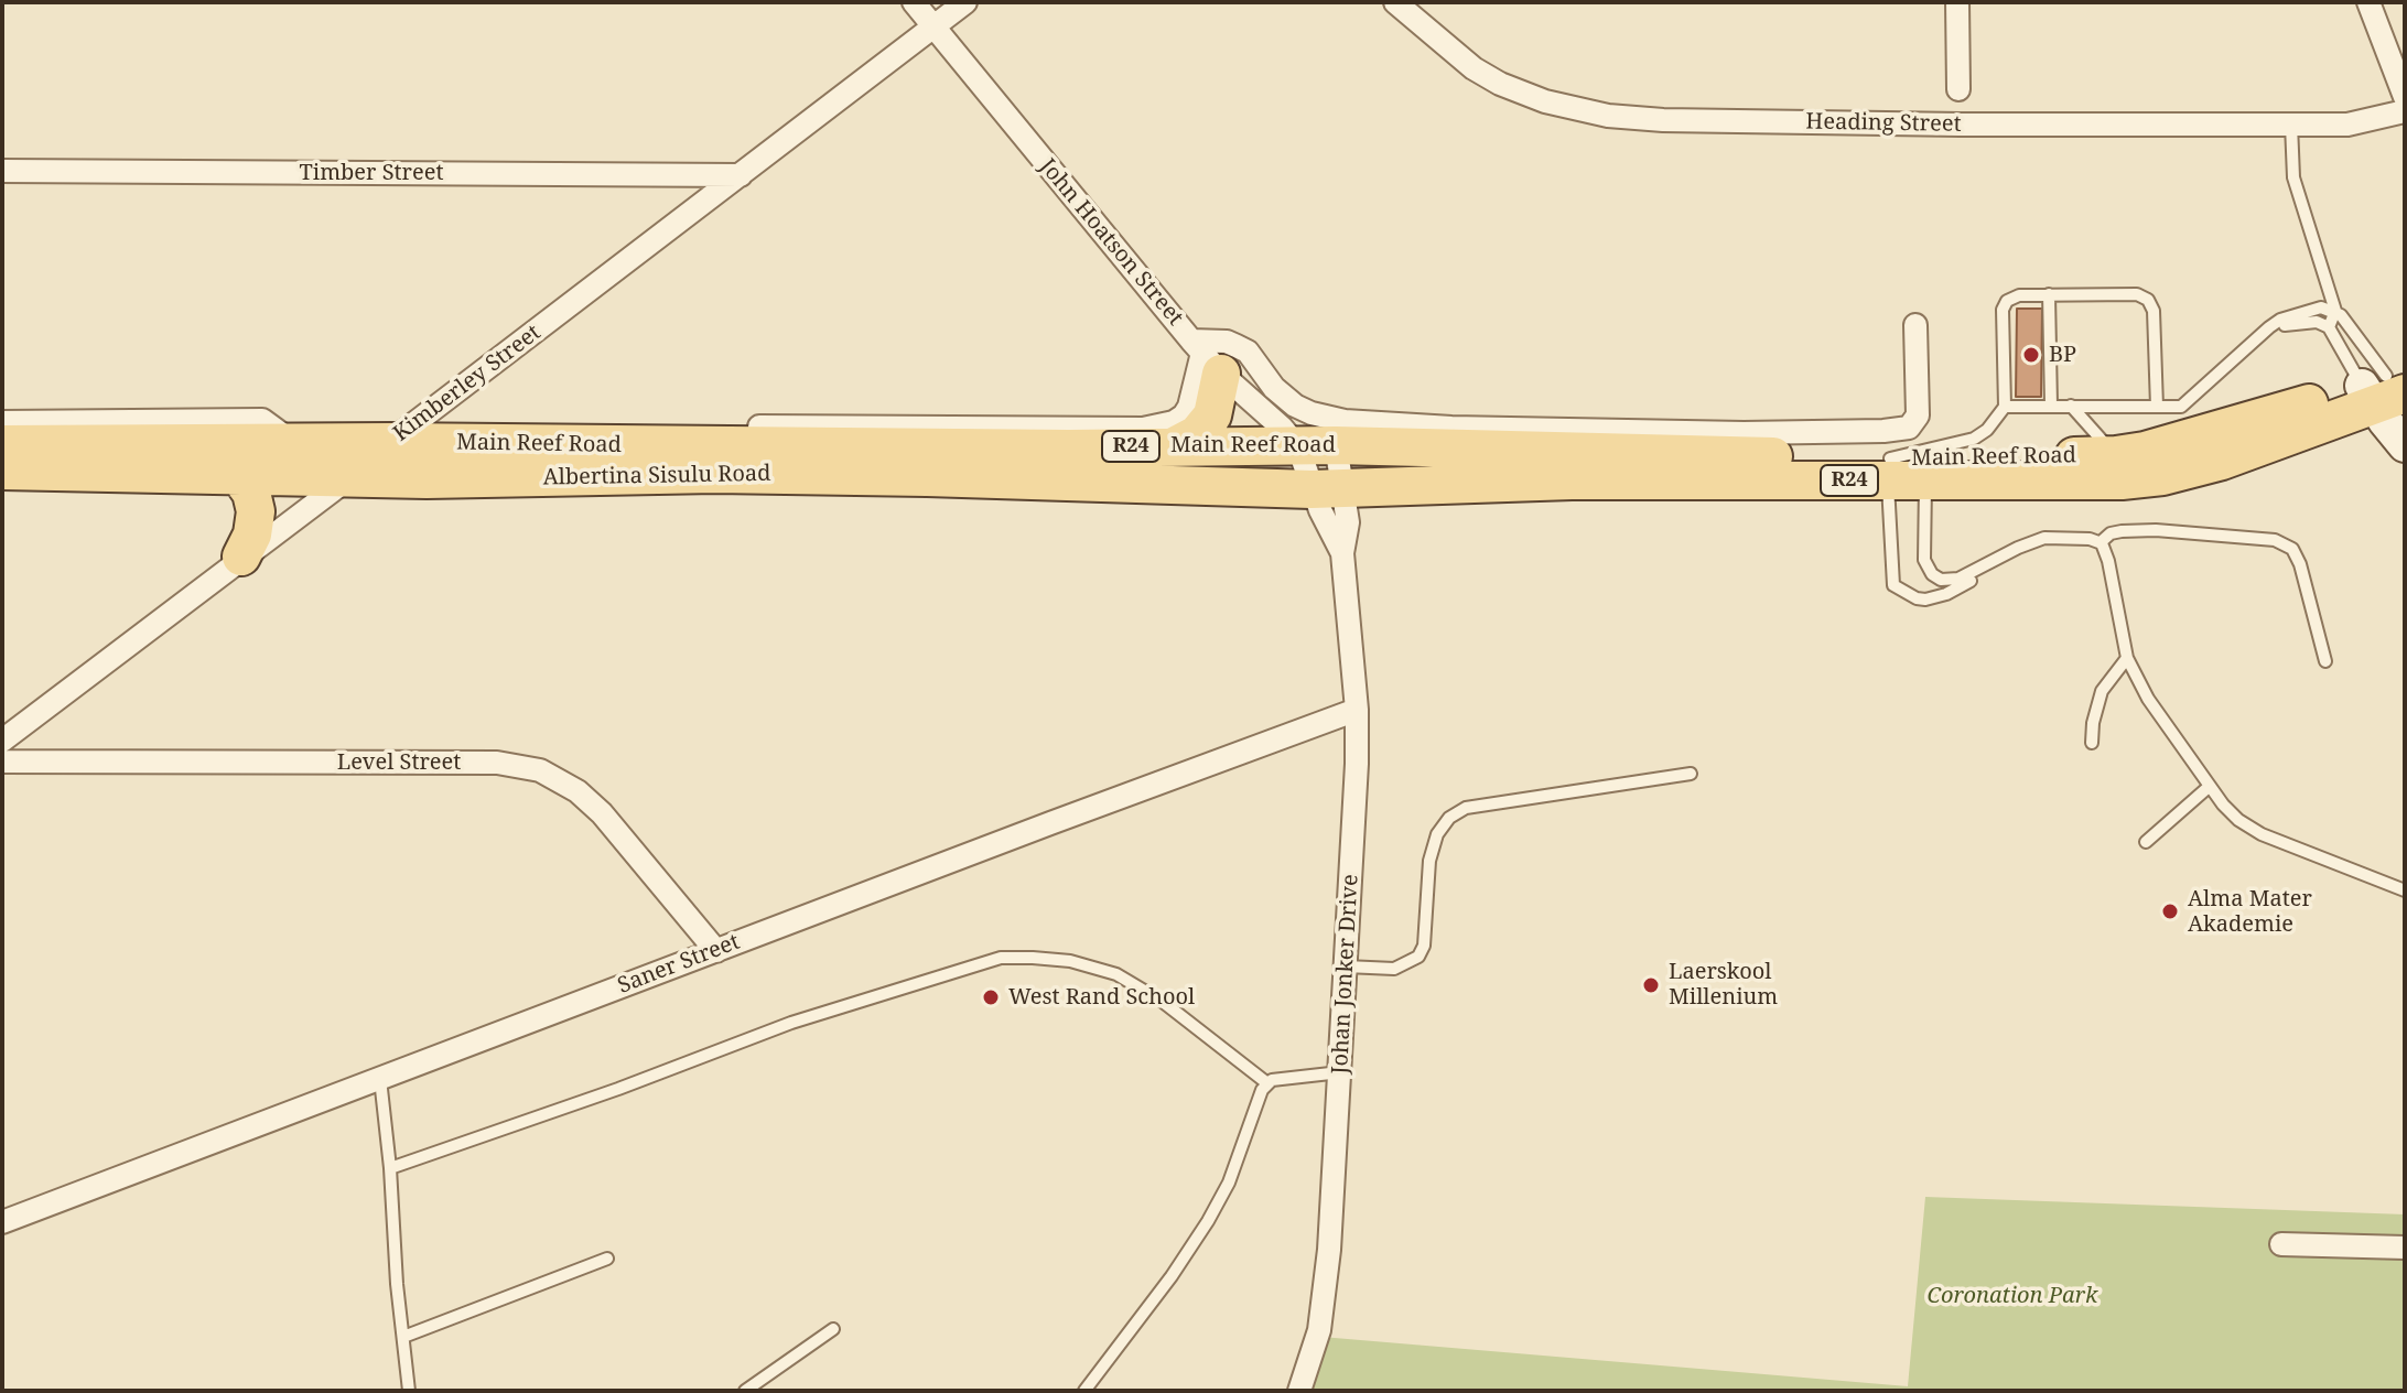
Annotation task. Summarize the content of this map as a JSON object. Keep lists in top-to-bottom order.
{
  "streets": {
    "main road": ["Main Reef Road", "R24", "Albertina Sisulu Road"],
    "street": [
      "Heading Street",
      "Timber Street",
      "John Hoatson Street",
      "Kimberley Street",
      "Level Street",
      "Saner Street",
      "Johan Jonker Drive"
    ]
  },
  "crossings": [
    ["Timber Street", "Kimberley Street"],
    ["John Hoatson Street", "Kimberley Street"],
    ["John Hoatson Street", "Main Reef Road"],
    ["John Hoatson Street", "Johan Jonker Drive"],
    ["Kimberley Street", "Main Reef Road"],
    ["Kimberley Street", "Albertina Sisulu Road"],
    ["Main Reef Road", "Albertina Sisulu Road"],
    ["Main Reef Road", "Johan Jonker Drive"],
    ["Albertina Sisulu Road", "Johan Jonker Drive"],
    ["Level Street", "Saner Street"],
    ["Saner Street", "Johan Jonker Drive"]
  ],
  "parks": ["Coronation Park"],
  "places": [
    "BP",
    "Alma Mater Akademie",
    "Laerskool Millenium",
    "West Rand School"
  ]
}
